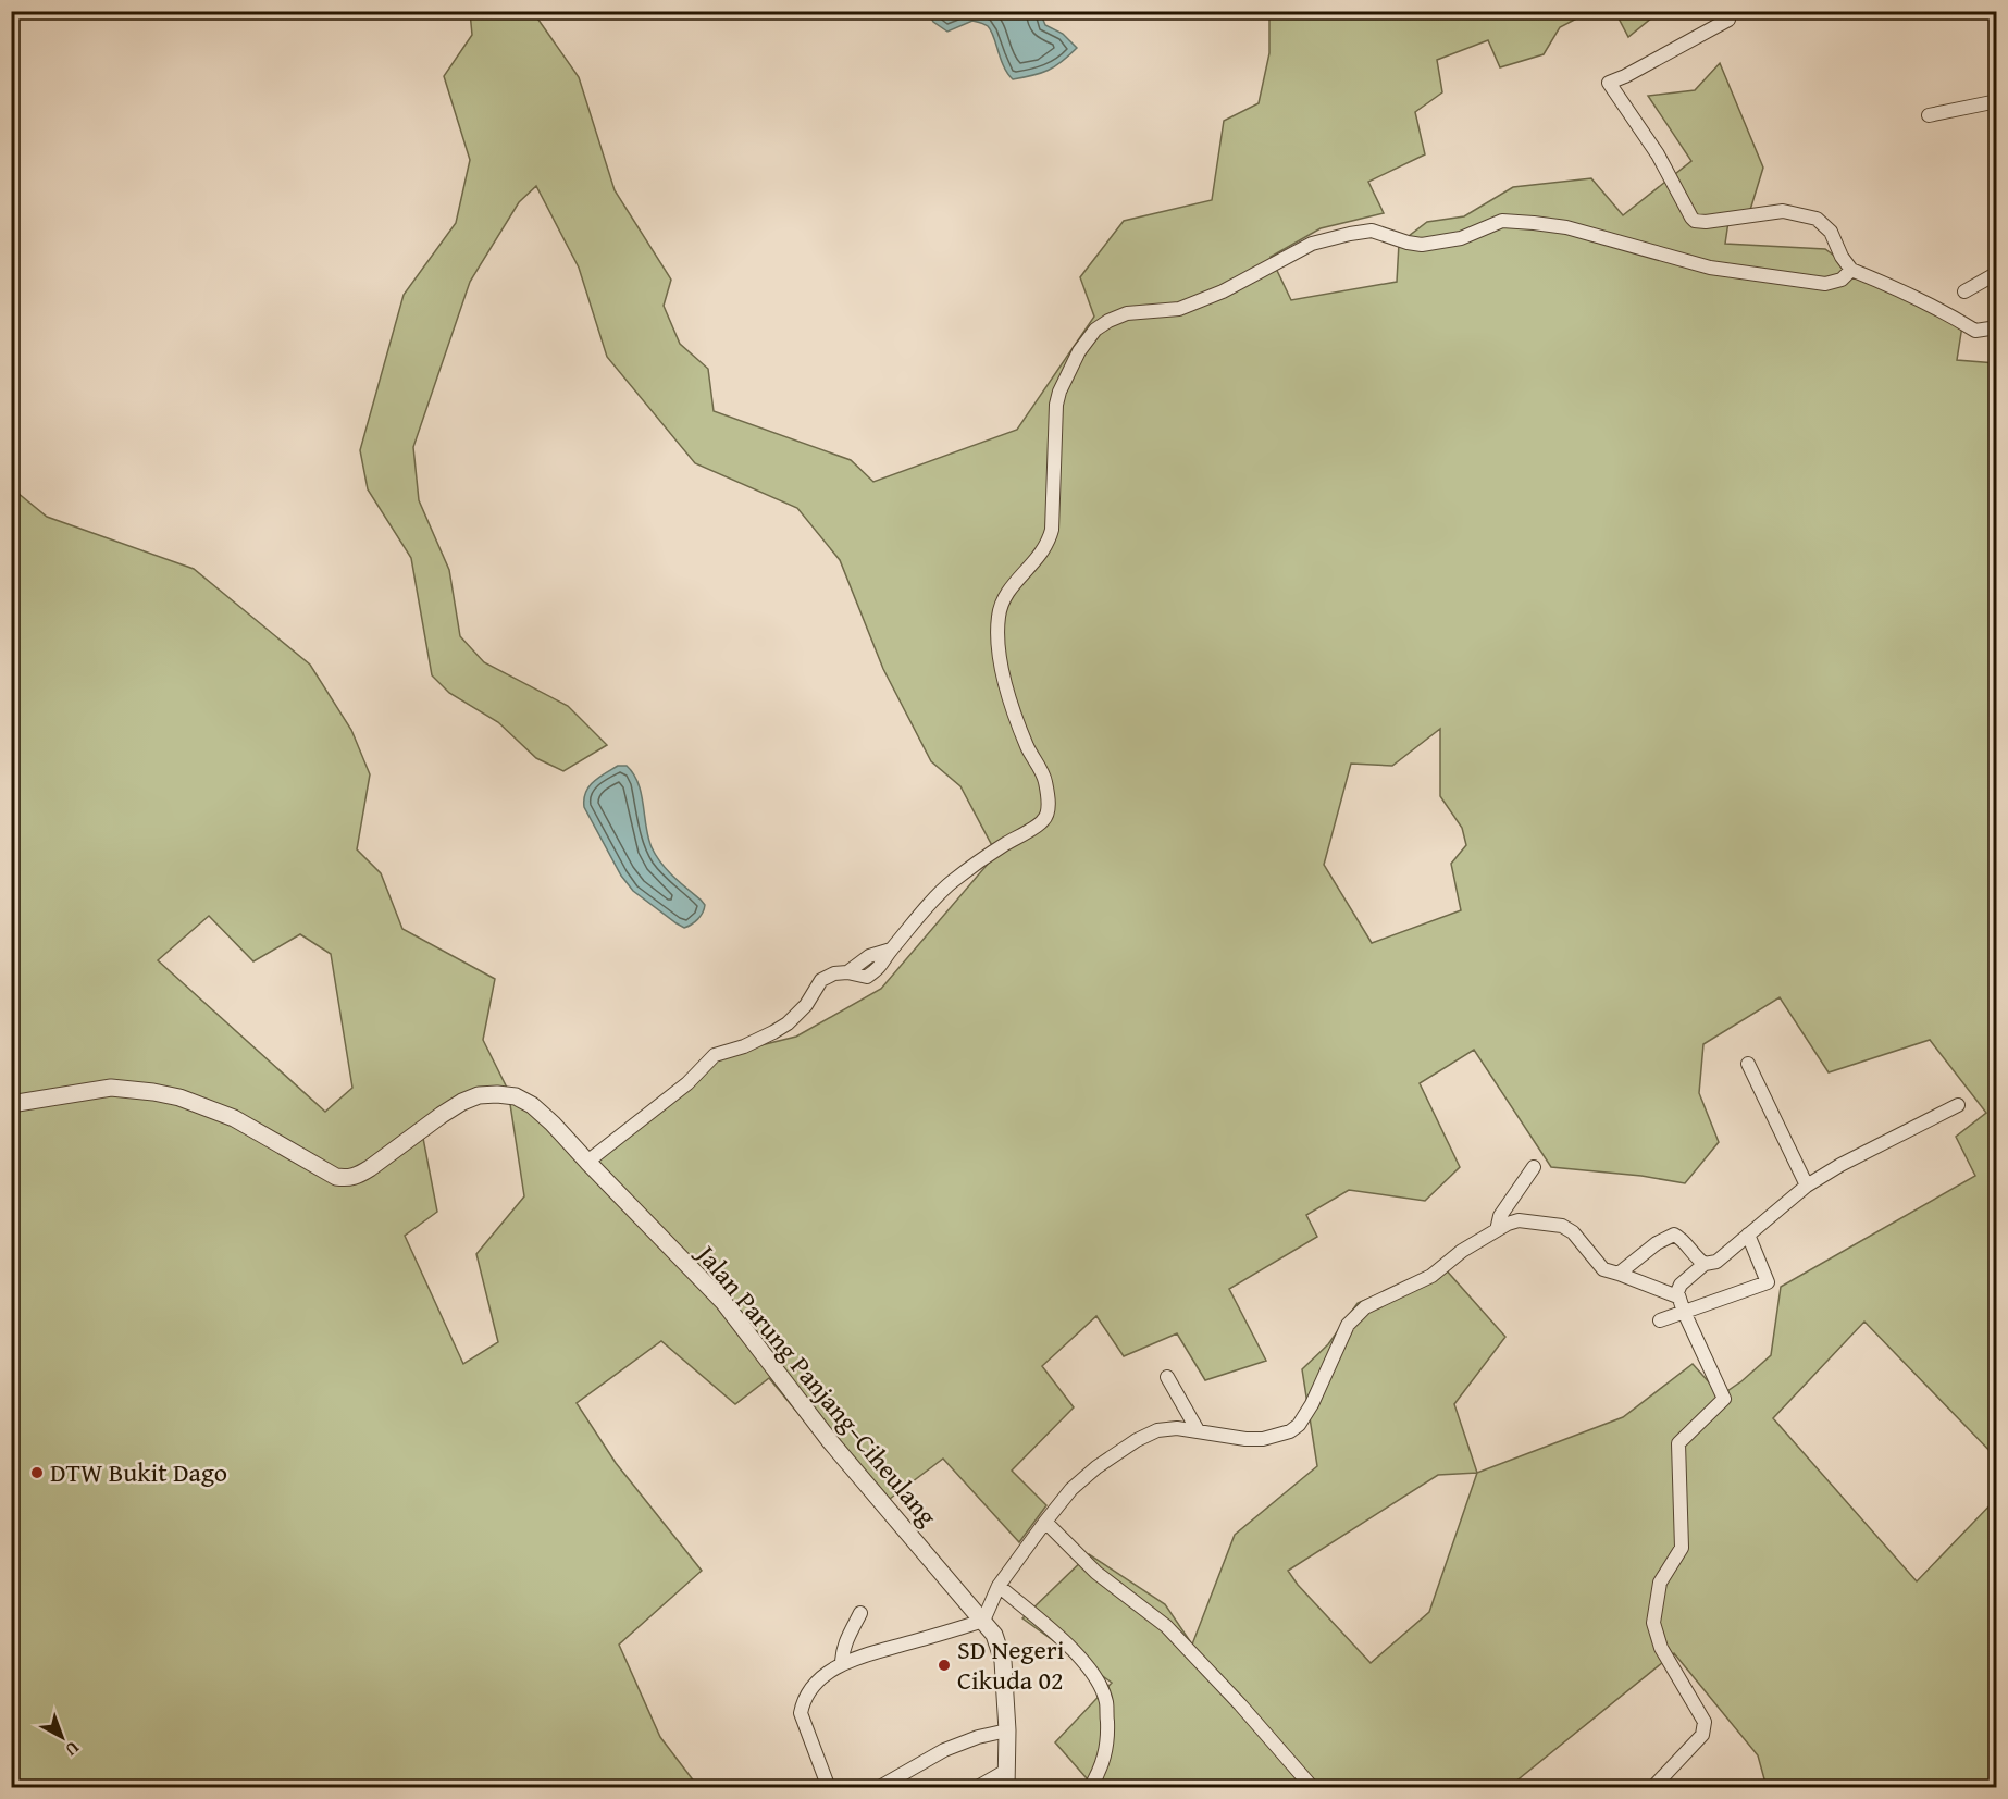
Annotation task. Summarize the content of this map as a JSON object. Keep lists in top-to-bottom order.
{
  "streets": {
    "street": ["Jalan Parung Panjang–Ciheulang"]
  },
  "places": ["DTW Bukit Dago", "SD Negeri Cikuda 02"],
  "north": "bottom right"
}
